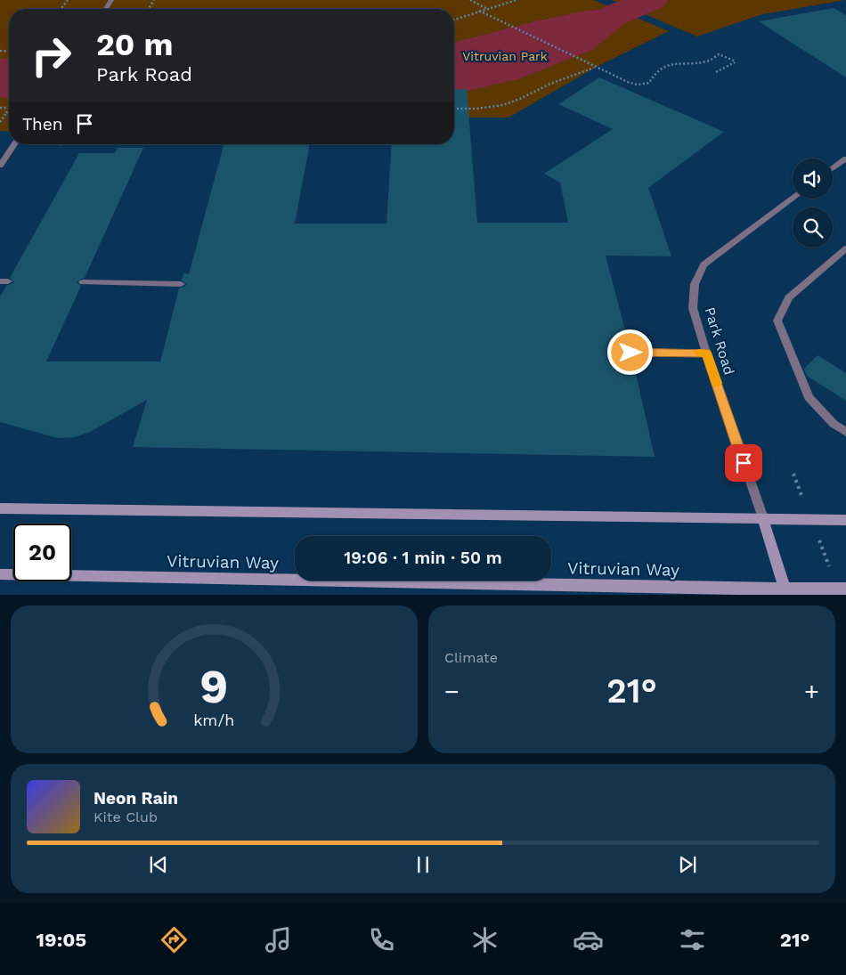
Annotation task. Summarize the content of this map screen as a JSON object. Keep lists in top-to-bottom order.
{
  "streets": {
    "main road": ["Vitruvian Way"],
    "street": ["Park Road"]
  },
  "parks": ["Vitruvian Park"],
  "page": {
    "turn": ["20 m", "Park Road"],
    "then": "Then",
    "limit": "20",
    "trip": "19:06 · 1 min · 50 m",
    "tile": "Climate",
    "heat": ["−", "21°", "+"],
    "song": ["Neon Rain", "Kite Club"],
    "tabs": ["19:05", "21°"],
    "gauge": ["9", "km/h"]
  }
}
